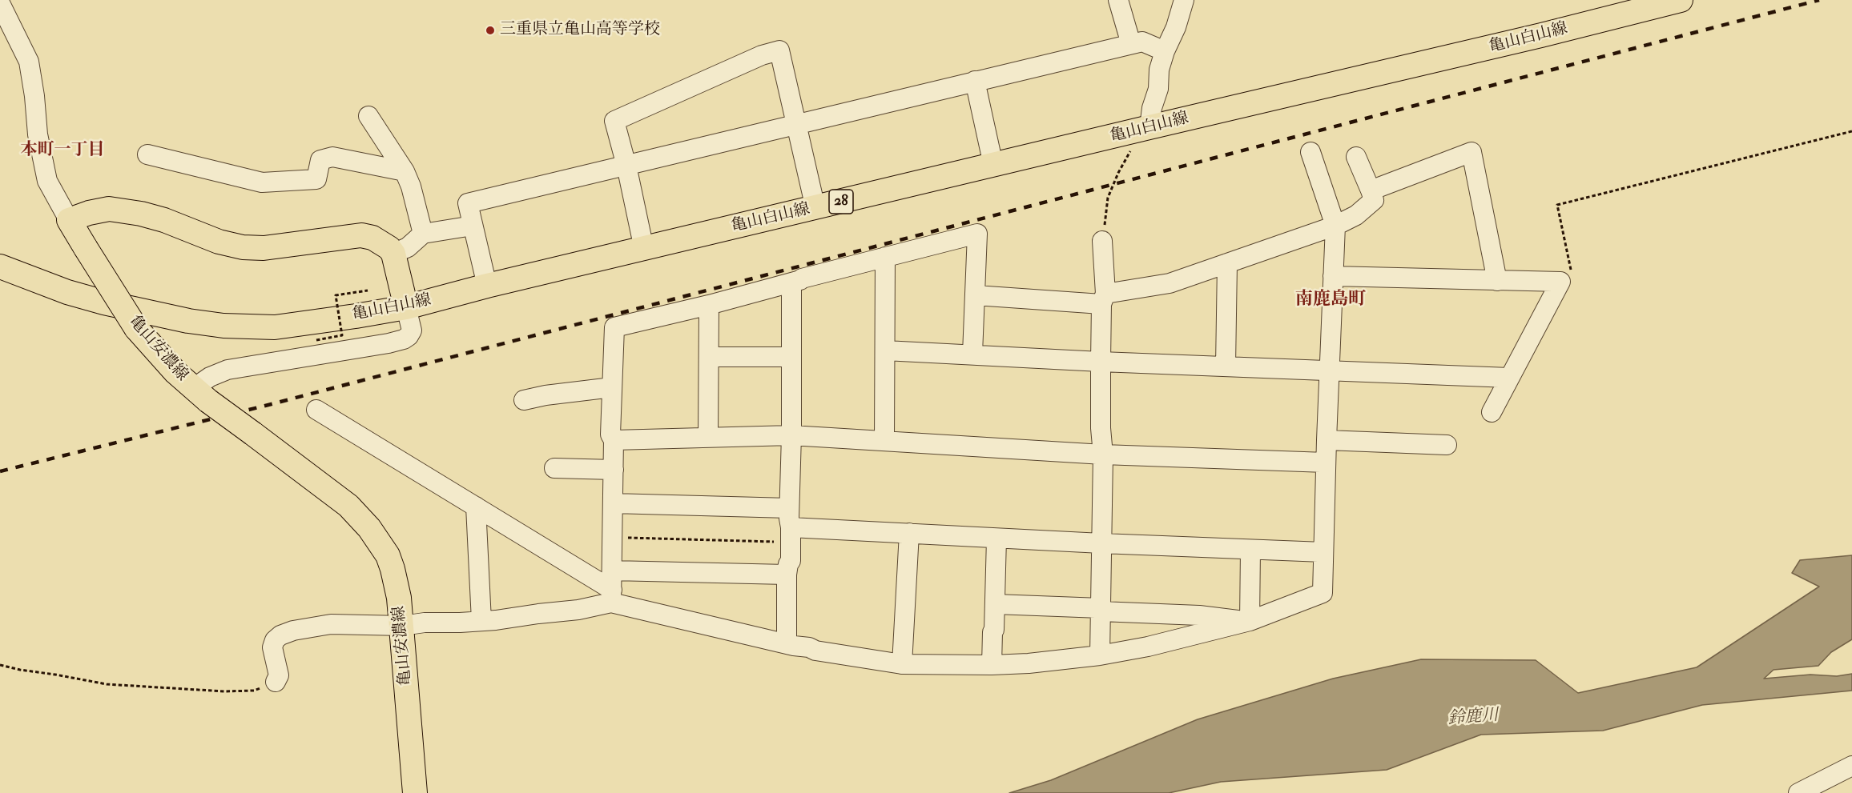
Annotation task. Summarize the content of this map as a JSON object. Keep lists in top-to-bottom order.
{
  "streets": {
    "main road": ["亀山白山線", "28", "亀山安濃線"]
  },
  "districts": ["本町一丁目", "南鹿島町"],
  "water": ["鈴鹿川"],
  "places": ["三重県立亀山高等学校"]
}
